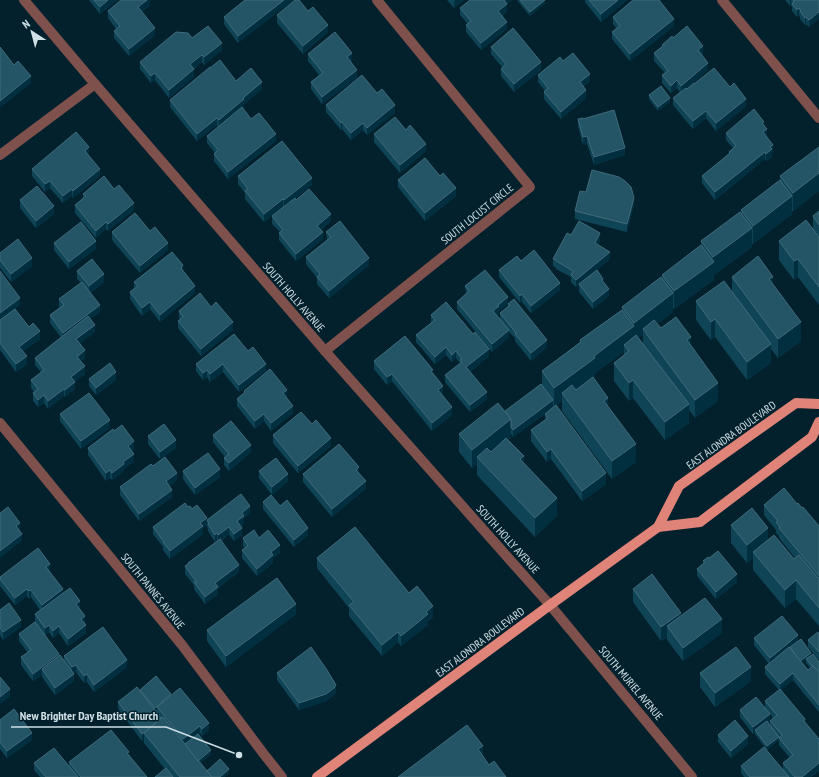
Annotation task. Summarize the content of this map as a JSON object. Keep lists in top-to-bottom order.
{
  "streets": {
    "main road": ["EAST ALONDRA BOULEVARD"],
    "street": [
      "SOUTH LOCUST CIRCLE",
      "SOUTH HOLLY AVENUE",
      "SOUTH PANNES AVENUE",
      "SOUTH MURIEL AVENUE"
    ]
  },
  "crossings": [
    ["SOUTH LOCUST CIRCLE", "SOUTH HOLLY AVENUE"],
    ["SOUTH HOLLY AVENUE", "EAST ALONDRA BOULEVARD"],
    ["SOUTH HOLLY AVENUE", "SOUTH MURIEL AVENUE"],
    ["EAST ALONDRA BOULEVARD", "SOUTH MURIEL AVENUE"]
  ],
  "places": ["New Brighter Day Baptist Church"],
  "north": "top left"
}
